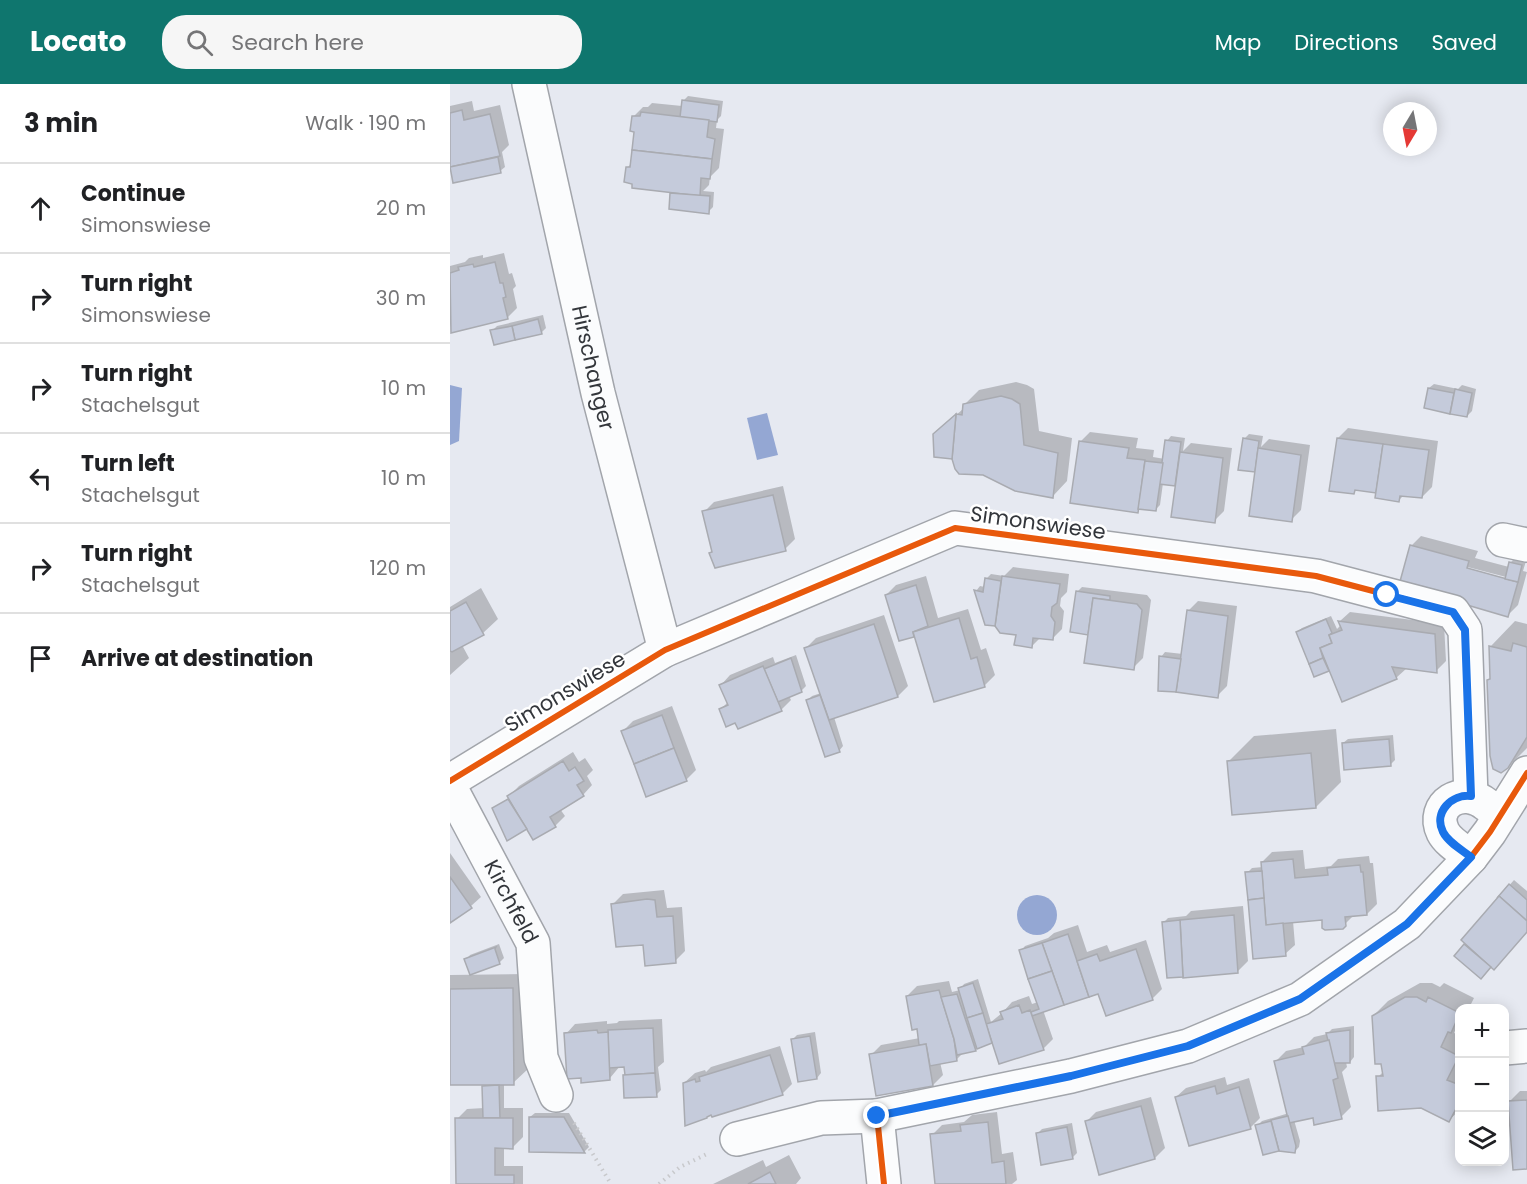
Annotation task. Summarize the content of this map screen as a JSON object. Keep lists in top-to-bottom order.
{
  "streets": {
    "street": ["Hirschanger", "Simonswiese", "Kirchfeld"]
  },
  "crossings": [
    ["Hirschanger", "Simonswiese"]
  ],
  "north": "bottom",
  "page": {
    "header": "Locato",
    "search": "Search here",
    "nav": ["Map", "Directions", "Saved"],
    "heading": ["3 min", "Walk · 190 m"],
    "list": [
      ["Continue", "Simonswiese", "20 m"],
      ["Turn right", "Simonswiese", "30 m"],
      ["Turn right", "Stachelsgut", "10 m"],
      ["Turn left", "Stachelsgut", "10 m"],
      ["Turn right", "Stachelsgut", "120 m"],
      "Arrive at destination"
    ],
    "map_buttons": ["+", "−"]
  }
}
